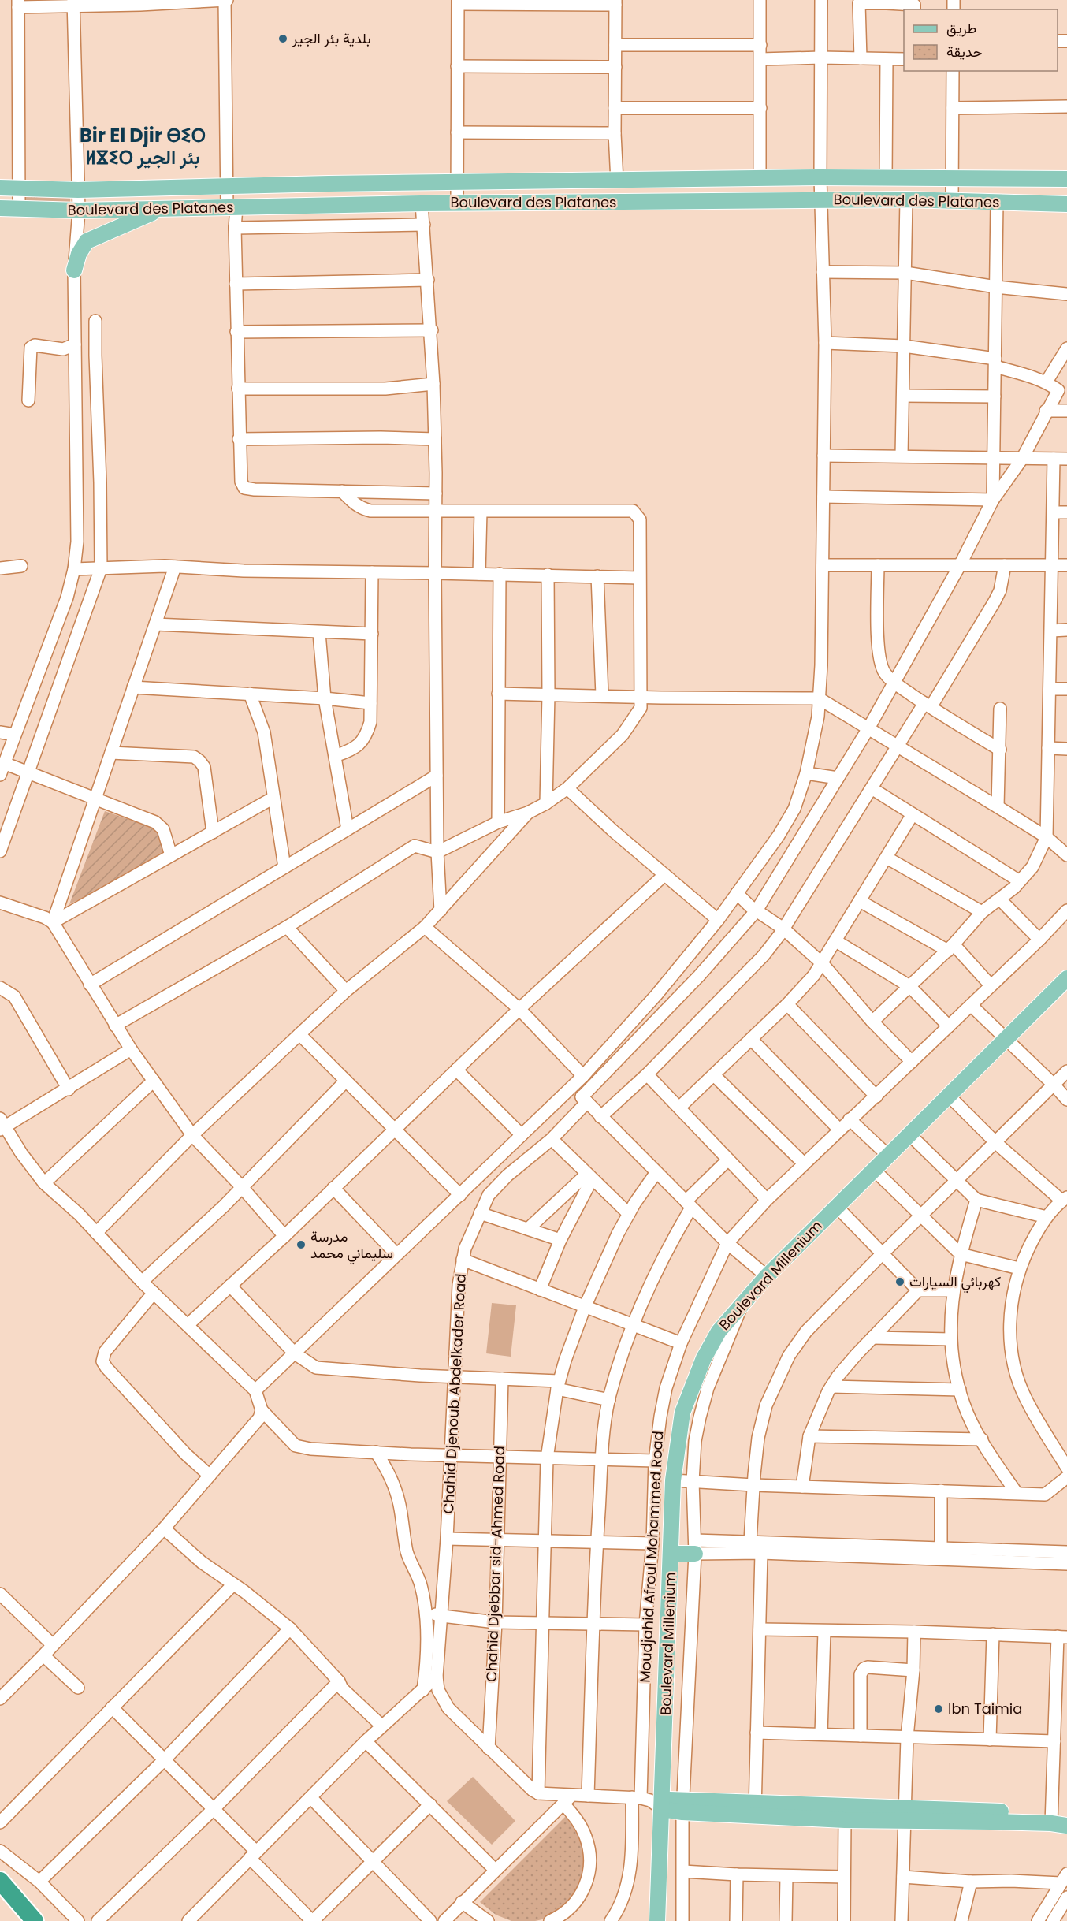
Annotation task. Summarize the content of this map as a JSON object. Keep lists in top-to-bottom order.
{
  "streets": {
    "main road": ["Boulevard des Platanes", "Boulevard Millenium"],
    "street": ["Chahid Djenoub Abdelkader Road", "Moudjahid Afroul Mohammed Road", "Chahid Djebbar sid-Ahmed Road"]
  },
  "crossings": [
    ["Boulevard Millenium", "Moudjahid Afroul Mohammed Road"],
    ["Chahid Djenoub Abdelkader Road", "Chahid Djebbar sid-Ahmed Road"]
  ],
  "districts": ["Bir El Djir ⴱⵉⵔ ⵍⴵⵉⵔ بئر الجير"],
  "places": [
    "بلدية بئر الجير",
    "مدرسة سليماني محمد",
    "كهربائي السيارات",
    "Ibn Taimia"
  ],
  "legend": ["طريق", "حديقة"]
}
